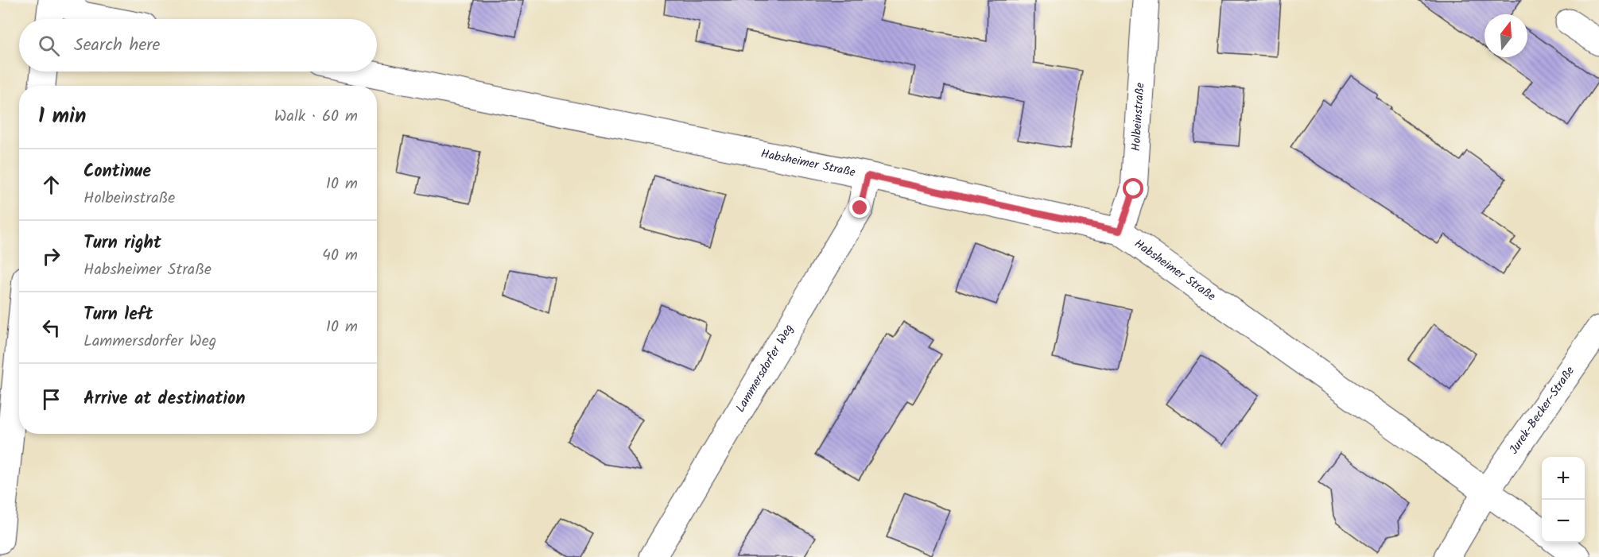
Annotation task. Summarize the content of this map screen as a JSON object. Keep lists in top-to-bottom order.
{
  "streets": {
    "street": [
      "Holbeinstraße",
      "Habsheimer Straße",
      "Lammersdorfer Weg",
      "Jurek-Becker-Straße"
    ]
  },
  "crossings": [
    ["Holbeinstraße", "Habsheimer Straße"],
    ["Habsheimer Straße", "Lammersdorfer Weg"],
    ["Habsheimer Straße", "Jurek-Becker-Straße"]
  ],
  "north": "top",
  "page": {
    "search": "Search here",
    "heading": ["1 min", "Walk · 60 m"],
    "list": [
      ["Continue", "Holbeinstraße", "10 m"],
      ["Turn right", "Habsheimer Straße", "40 m"],
      ["Turn left", "Lammersdorfer Weg", "10 m"],
      "Arrive at destination"
    ],
    "map_buttons": ["+", "−"]
  }
}
